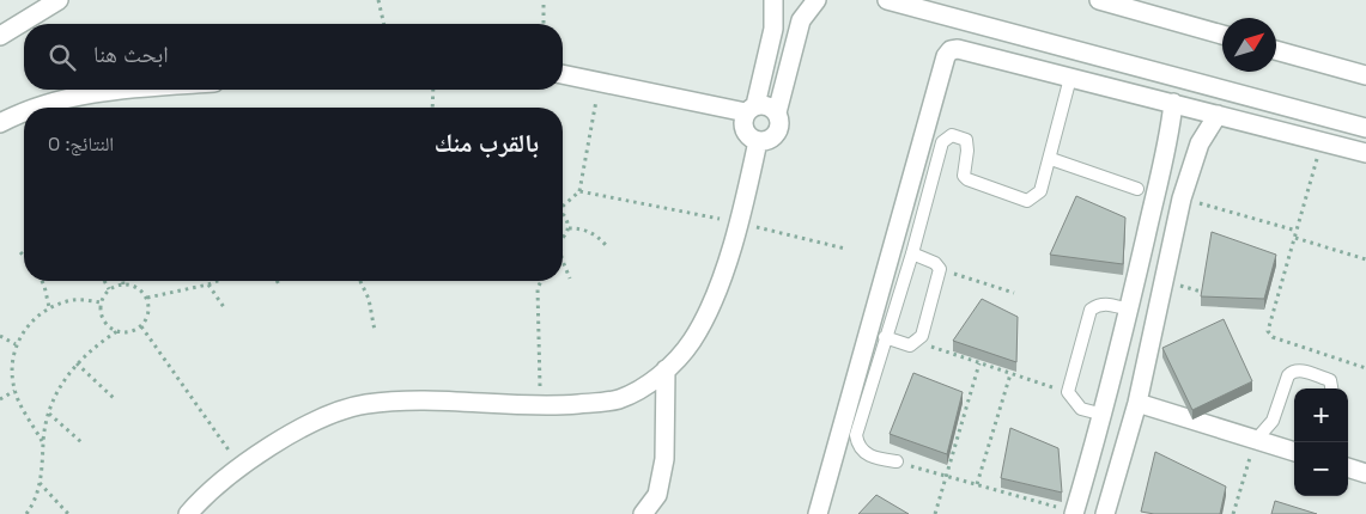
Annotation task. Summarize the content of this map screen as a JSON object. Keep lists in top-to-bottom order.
{
  "north": "top right",
  "page": {
    "search": "ابحث هنا",
    "heading": ["بالقرب منك", "النتائج: 0"],
    "map_buttons": ["+", "−"]
  }
}
